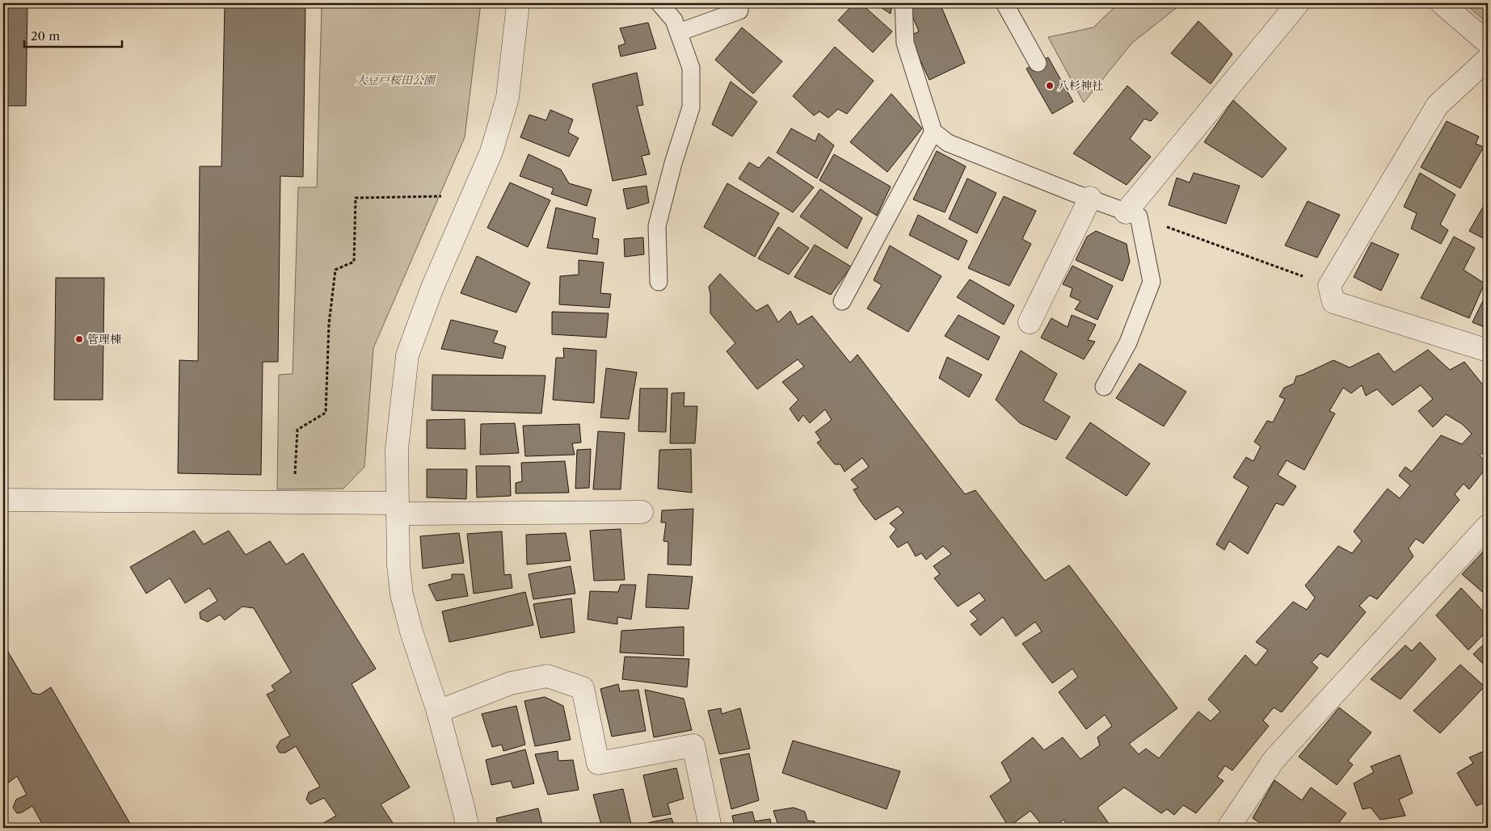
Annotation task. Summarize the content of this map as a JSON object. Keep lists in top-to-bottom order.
{
  "parks": ["大豆戸桜田公園"],
  "places": ["八杉神社", "管理棟"],
  "scale_bar": "20 m"
}
